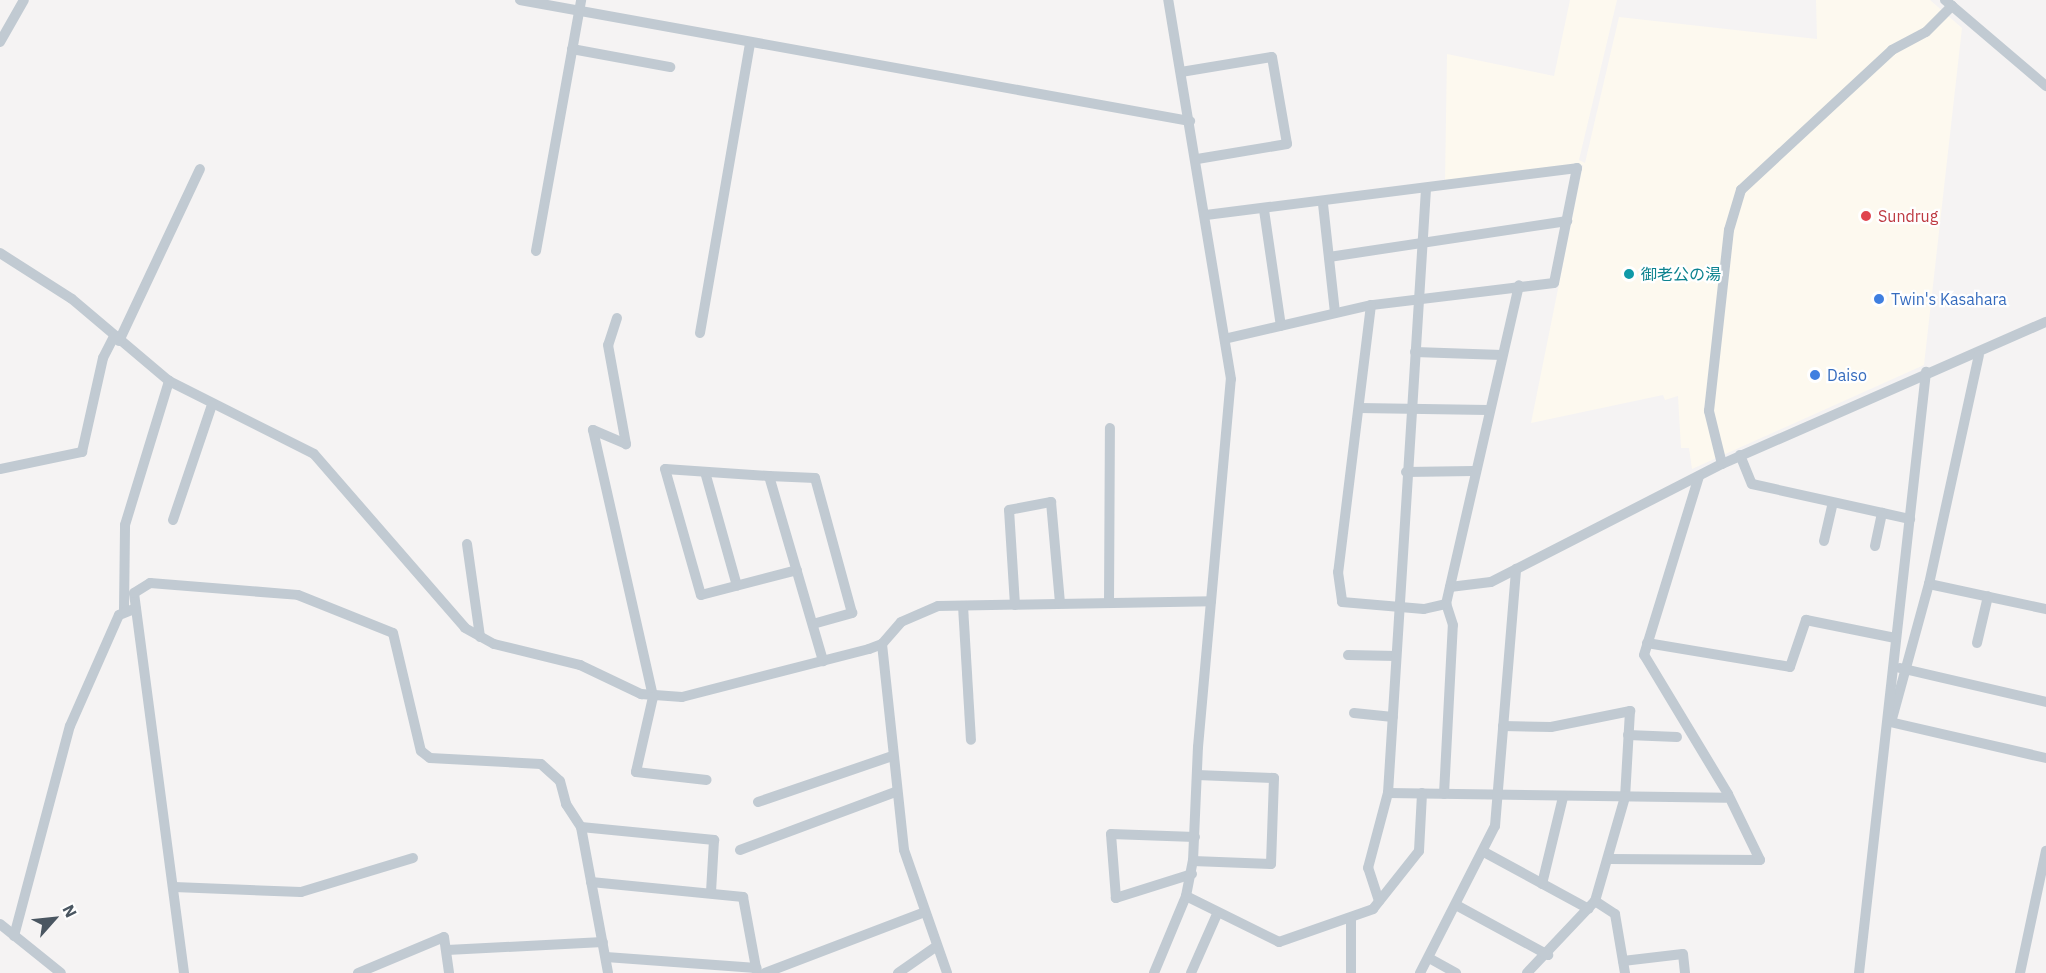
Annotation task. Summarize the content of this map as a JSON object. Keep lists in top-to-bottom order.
{
  "places": [
    "Sundrug",
    "御老公の湯",
    "Twin's Kasahara",
    "Daiso"
  ],
  "north": "top right"
}
